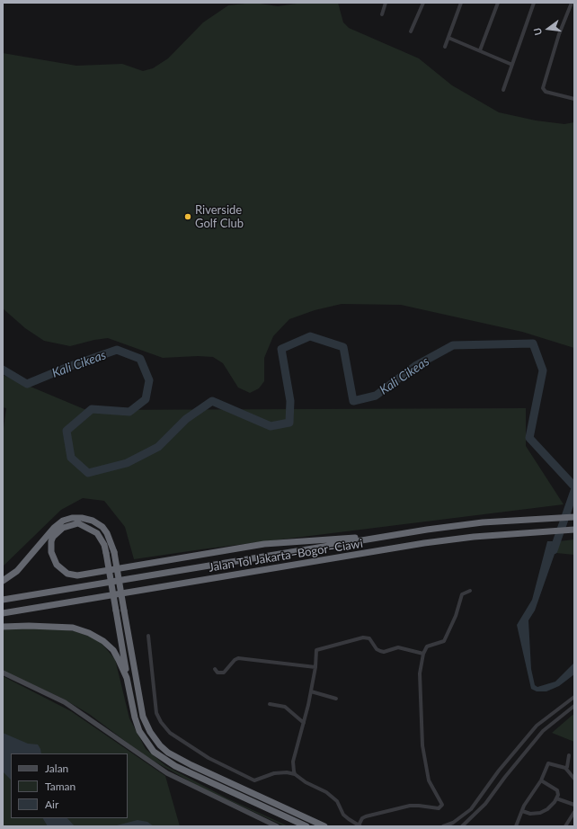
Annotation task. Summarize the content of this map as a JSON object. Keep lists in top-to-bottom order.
{
  "streets": {
    "highway": ["Jalan Tol Jakarta–Bogor–Ciawi"]
  },
  "water": ["Kali Cikeas"],
  "places": ["Riverside Golf Club"],
  "legend": ["Jalan", "Taman", "Air"],
  "north": "left"
}
